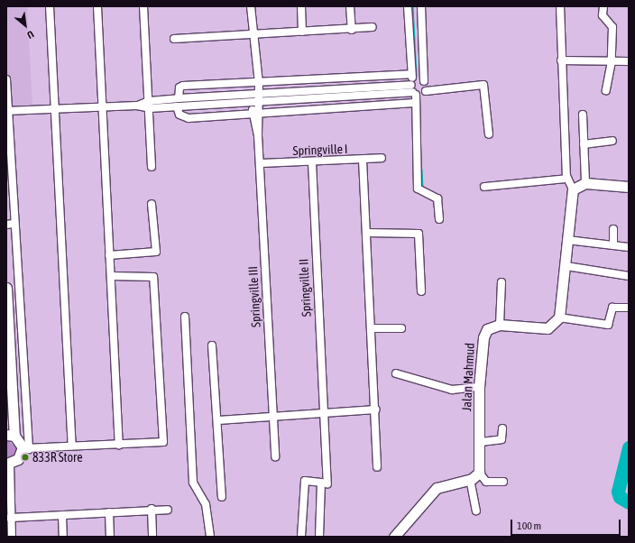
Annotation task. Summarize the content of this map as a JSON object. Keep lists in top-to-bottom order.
{
  "streets": {
    "street": [
      "Springville I",
      "Springville II",
      "Springville III",
      "Jalan Mahmud"
    ]
  },
  "crossings": [
    ["Springville I", "Springville II"],
    ["Springville I", "Springville III"]
  ],
  "places": ["833R Store"],
  "scale_bar": "100 m",
  "north": "bottom right"
}
